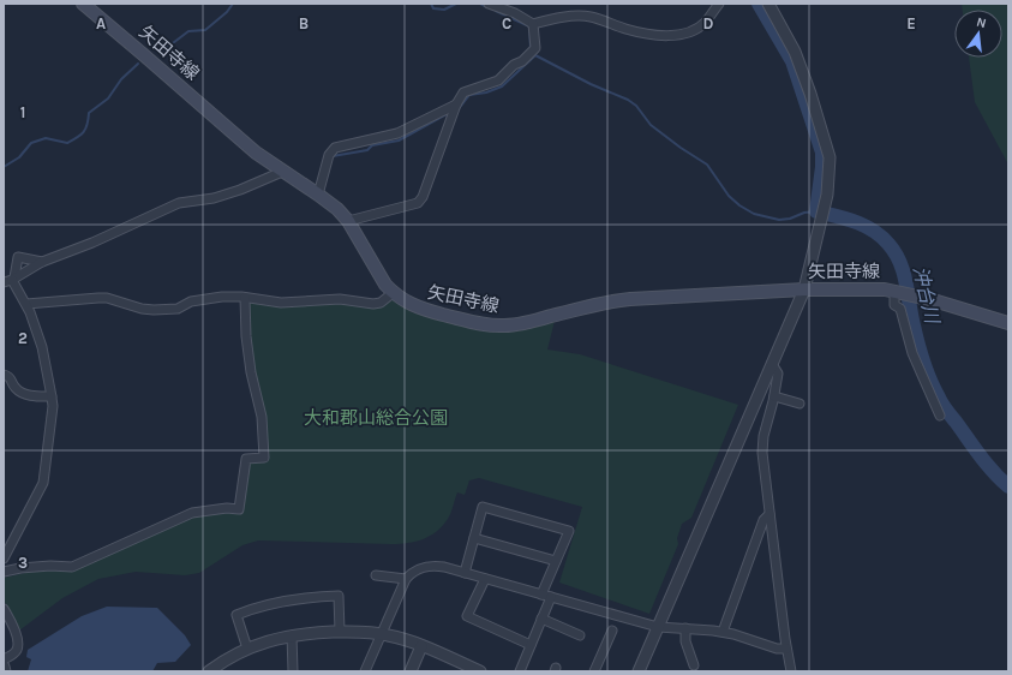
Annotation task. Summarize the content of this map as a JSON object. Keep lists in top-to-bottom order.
{
  "streets": {
    "main road": ["矢田寺線"]
  },
  "water": ["沖台川"],
  "parks": ["大和郡山総合公園"],
  "north": "top",
  "grid": {
    "columns": [
      "A",
      "B",
      "C",
      "D",
      "E"
    ],
    "rows": ["1", "2", "3"]
  }
}
